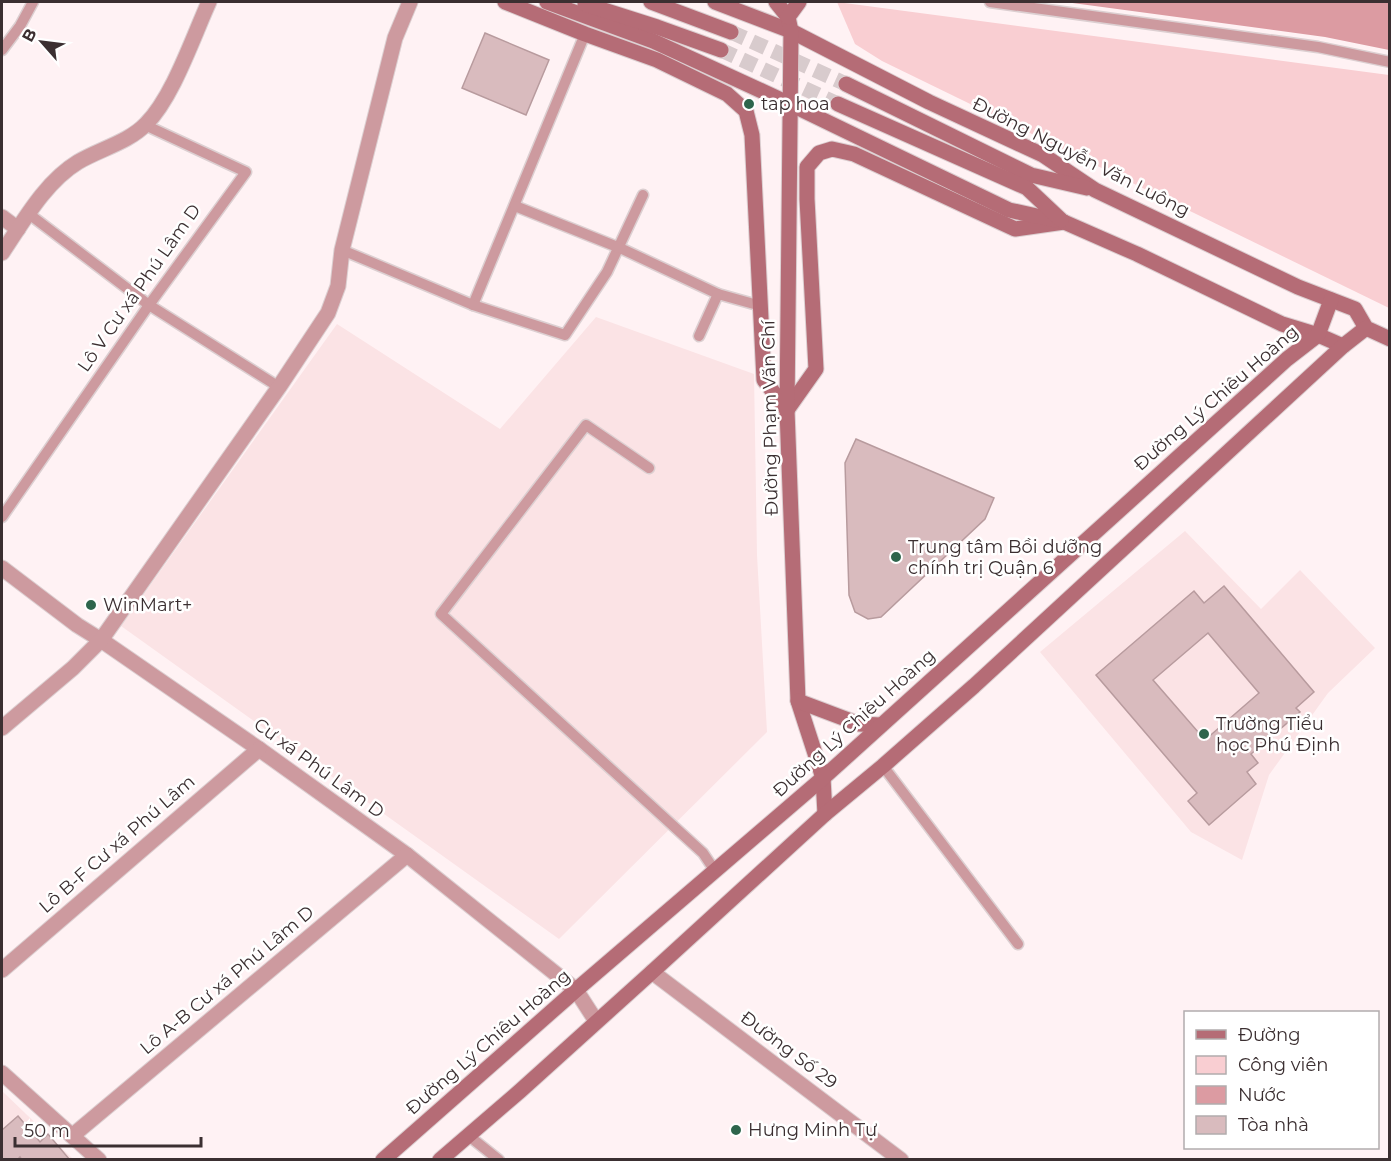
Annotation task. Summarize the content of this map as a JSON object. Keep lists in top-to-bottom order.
{
  "streets": {
    "main road": ["Đường Nguyễn Văn Luông", "Đường Lý Chiêu Hoàng", "Đường Phạm Văn Chí"],
    "street": [
      "Cư xá Phú Lâm D",
      "Lô B-F Cư xá Phú Lâm",
      "Lô A-B Cư xá Phú Lâm D",
      "Đường Số 29"
    ],
    "lane": ["Lô V Cư xá Phú Lâm D"]
  },
  "crossings": [
    ["Đường Nguyễn Văn Luông", "Đường Lý Chiêu Hoàng"],
    ["Đường Nguyễn Văn Luông", "Đường Phạm Văn Chí"],
    ["Đường Lý Chiêu Hoàng", "Đường Phạm Văn Chí"],
    ["Đường Lý Chiêu Hoàng", "Cư xá Phú Lâm D"],
    ["Cư xá Phú Lâm D", "Lô B-F Cư xá Phú Lâm"],
    ["Cư xá Phú Lâm D", "Lô A-B Cư xá Phú Lâm D"]
  ],
  "places": [
    "tap hoa",
    "Trung tâm Bồi dưỡng chính trị Quận 6",
    "WinMart+",
    "Trường Tiểu học Phú Định",
    "Hưng Minh Tự"
  ],
  "legend": [
    "Đường",
    "Công viên",
    "Nước",
    "Tòa nhà"
  ],
  "scale_bar": "50 m",
  "north": "top left"
}
